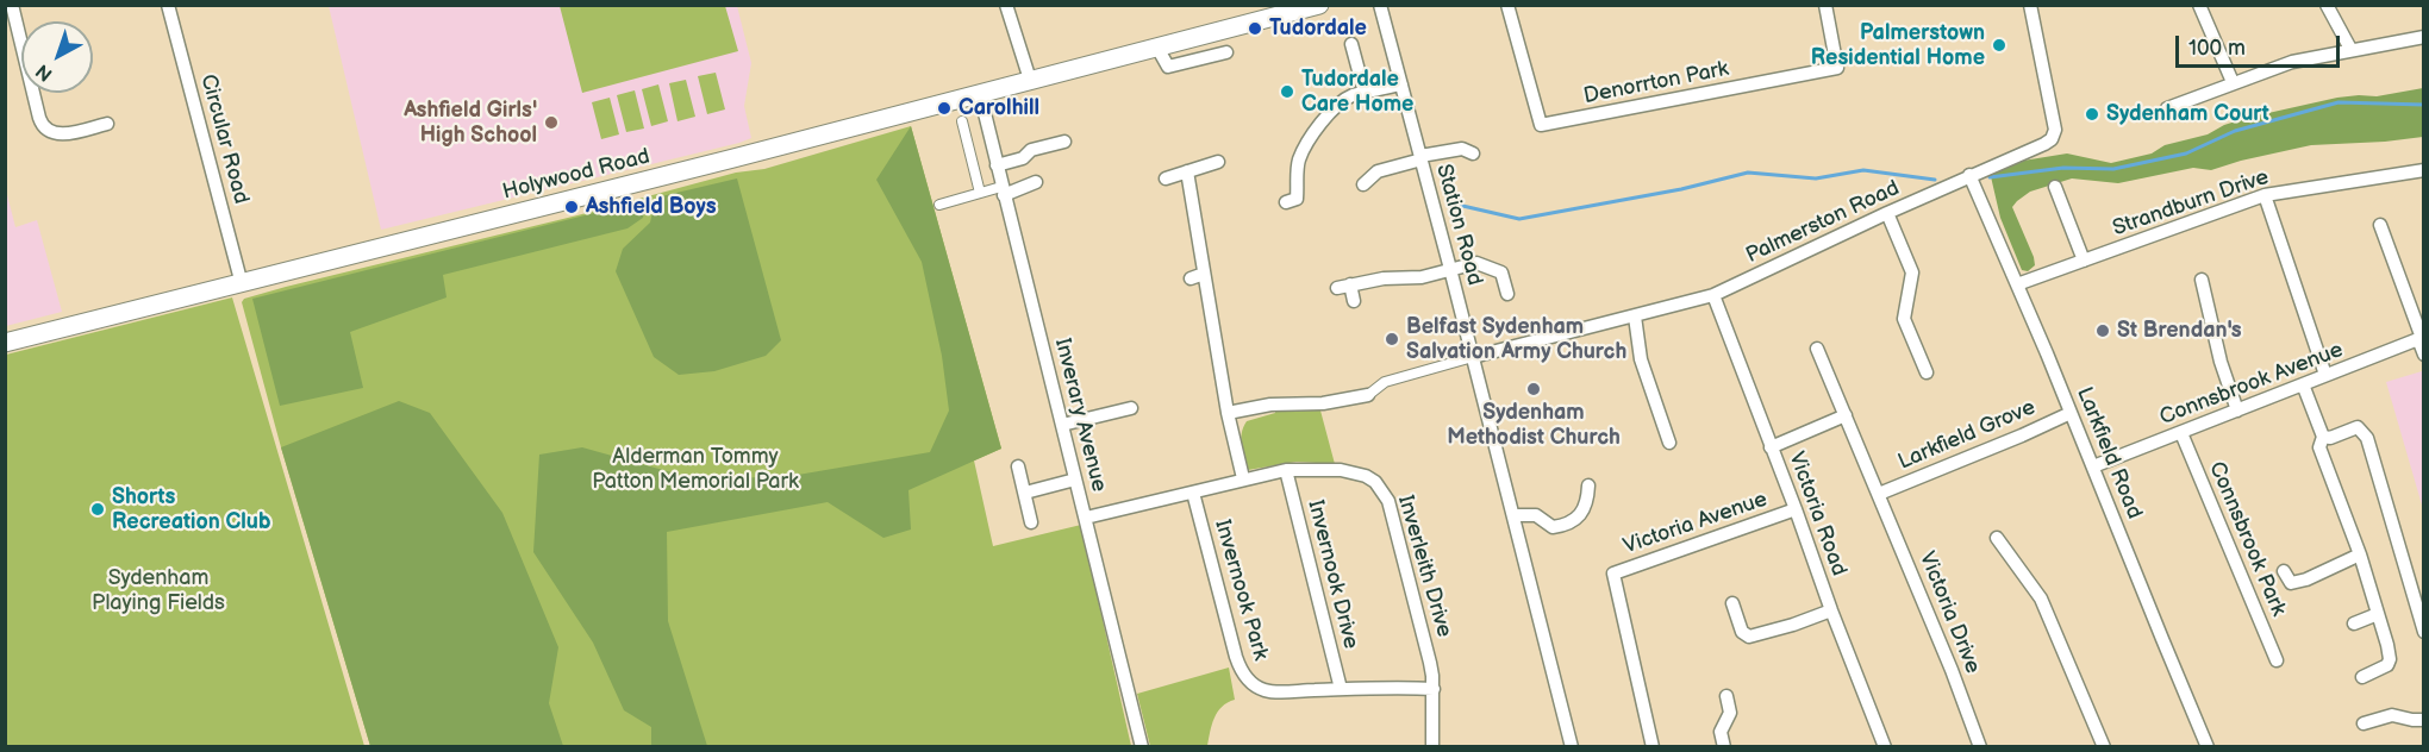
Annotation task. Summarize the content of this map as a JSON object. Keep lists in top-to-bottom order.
{
  "streets": {
    "main road": ["Holywood Road"],
    "street": [
      "Denorrton Park",
      "Circular Road",
      "Strandburn Drive",
      "Palmerston Road",
      "Station Road",
      "Connsbrook Avenue",
      "Inverary Avenue",
      "Larkfield Grove",
      "Larkfield Road",
      "Victoria Road",
      "Victoria Avenue",
      "Connsbrook Park",
      "Inverleith Drive",
      "Invernook Drive",
      "Invernook Park",
      "Victoria Drive"
    ]
  },
  "crossings": [
    ["Circular Road", "Holywood Road"],
    ["Holywood Road", "Inverary Avenue"],
    ["Strandburn Drive", "Larkfield Road"],
    ["Palmerston Road", "Station Road"],
    ["Palmerston Road", "Larkfield Road"],
    ["Palmerston Road", "Victoria Road"],
    ["Connsbrook Avenue", "Larkfield Road"],
    ["Connsbrook Avenue", "Connsbrook Park"],
    ["Inverary Avenue", "Inverleith Drive"],
    ["Larkfield Grove", "Larkfield Road"],
    ["Larkfield Grove", "Victoria Drive"],
    ["Victoria Road", "Victoria Avenue"],
    ["Inverleith Drive", "Invernook Drive"],
    ["Inverleith Drive", "Invernook Park"],
    ["Invernook Drive", "Invernook Park"]
  ],
  "parks": ["Alderman Tommy Patton Memorial Park", "Sydenham Playing Fields"],
  "places": [
    "Tudordale",
    "Palmerstown Residential Home",
    "Tudordale Care Home",
    "Carolhill",
    "Sydenham Court",
    "Ashfield Girls' High School",
    "Ashfield Boys",
    "St Brendan's",
    "Belfast Sydenham Salvation Army Church",
    "Sydenham Methodist Church",
    "Shorts Recreation Club"
  ],
  "scale_bar": "100 m",
  "north": "bottom left"
}
